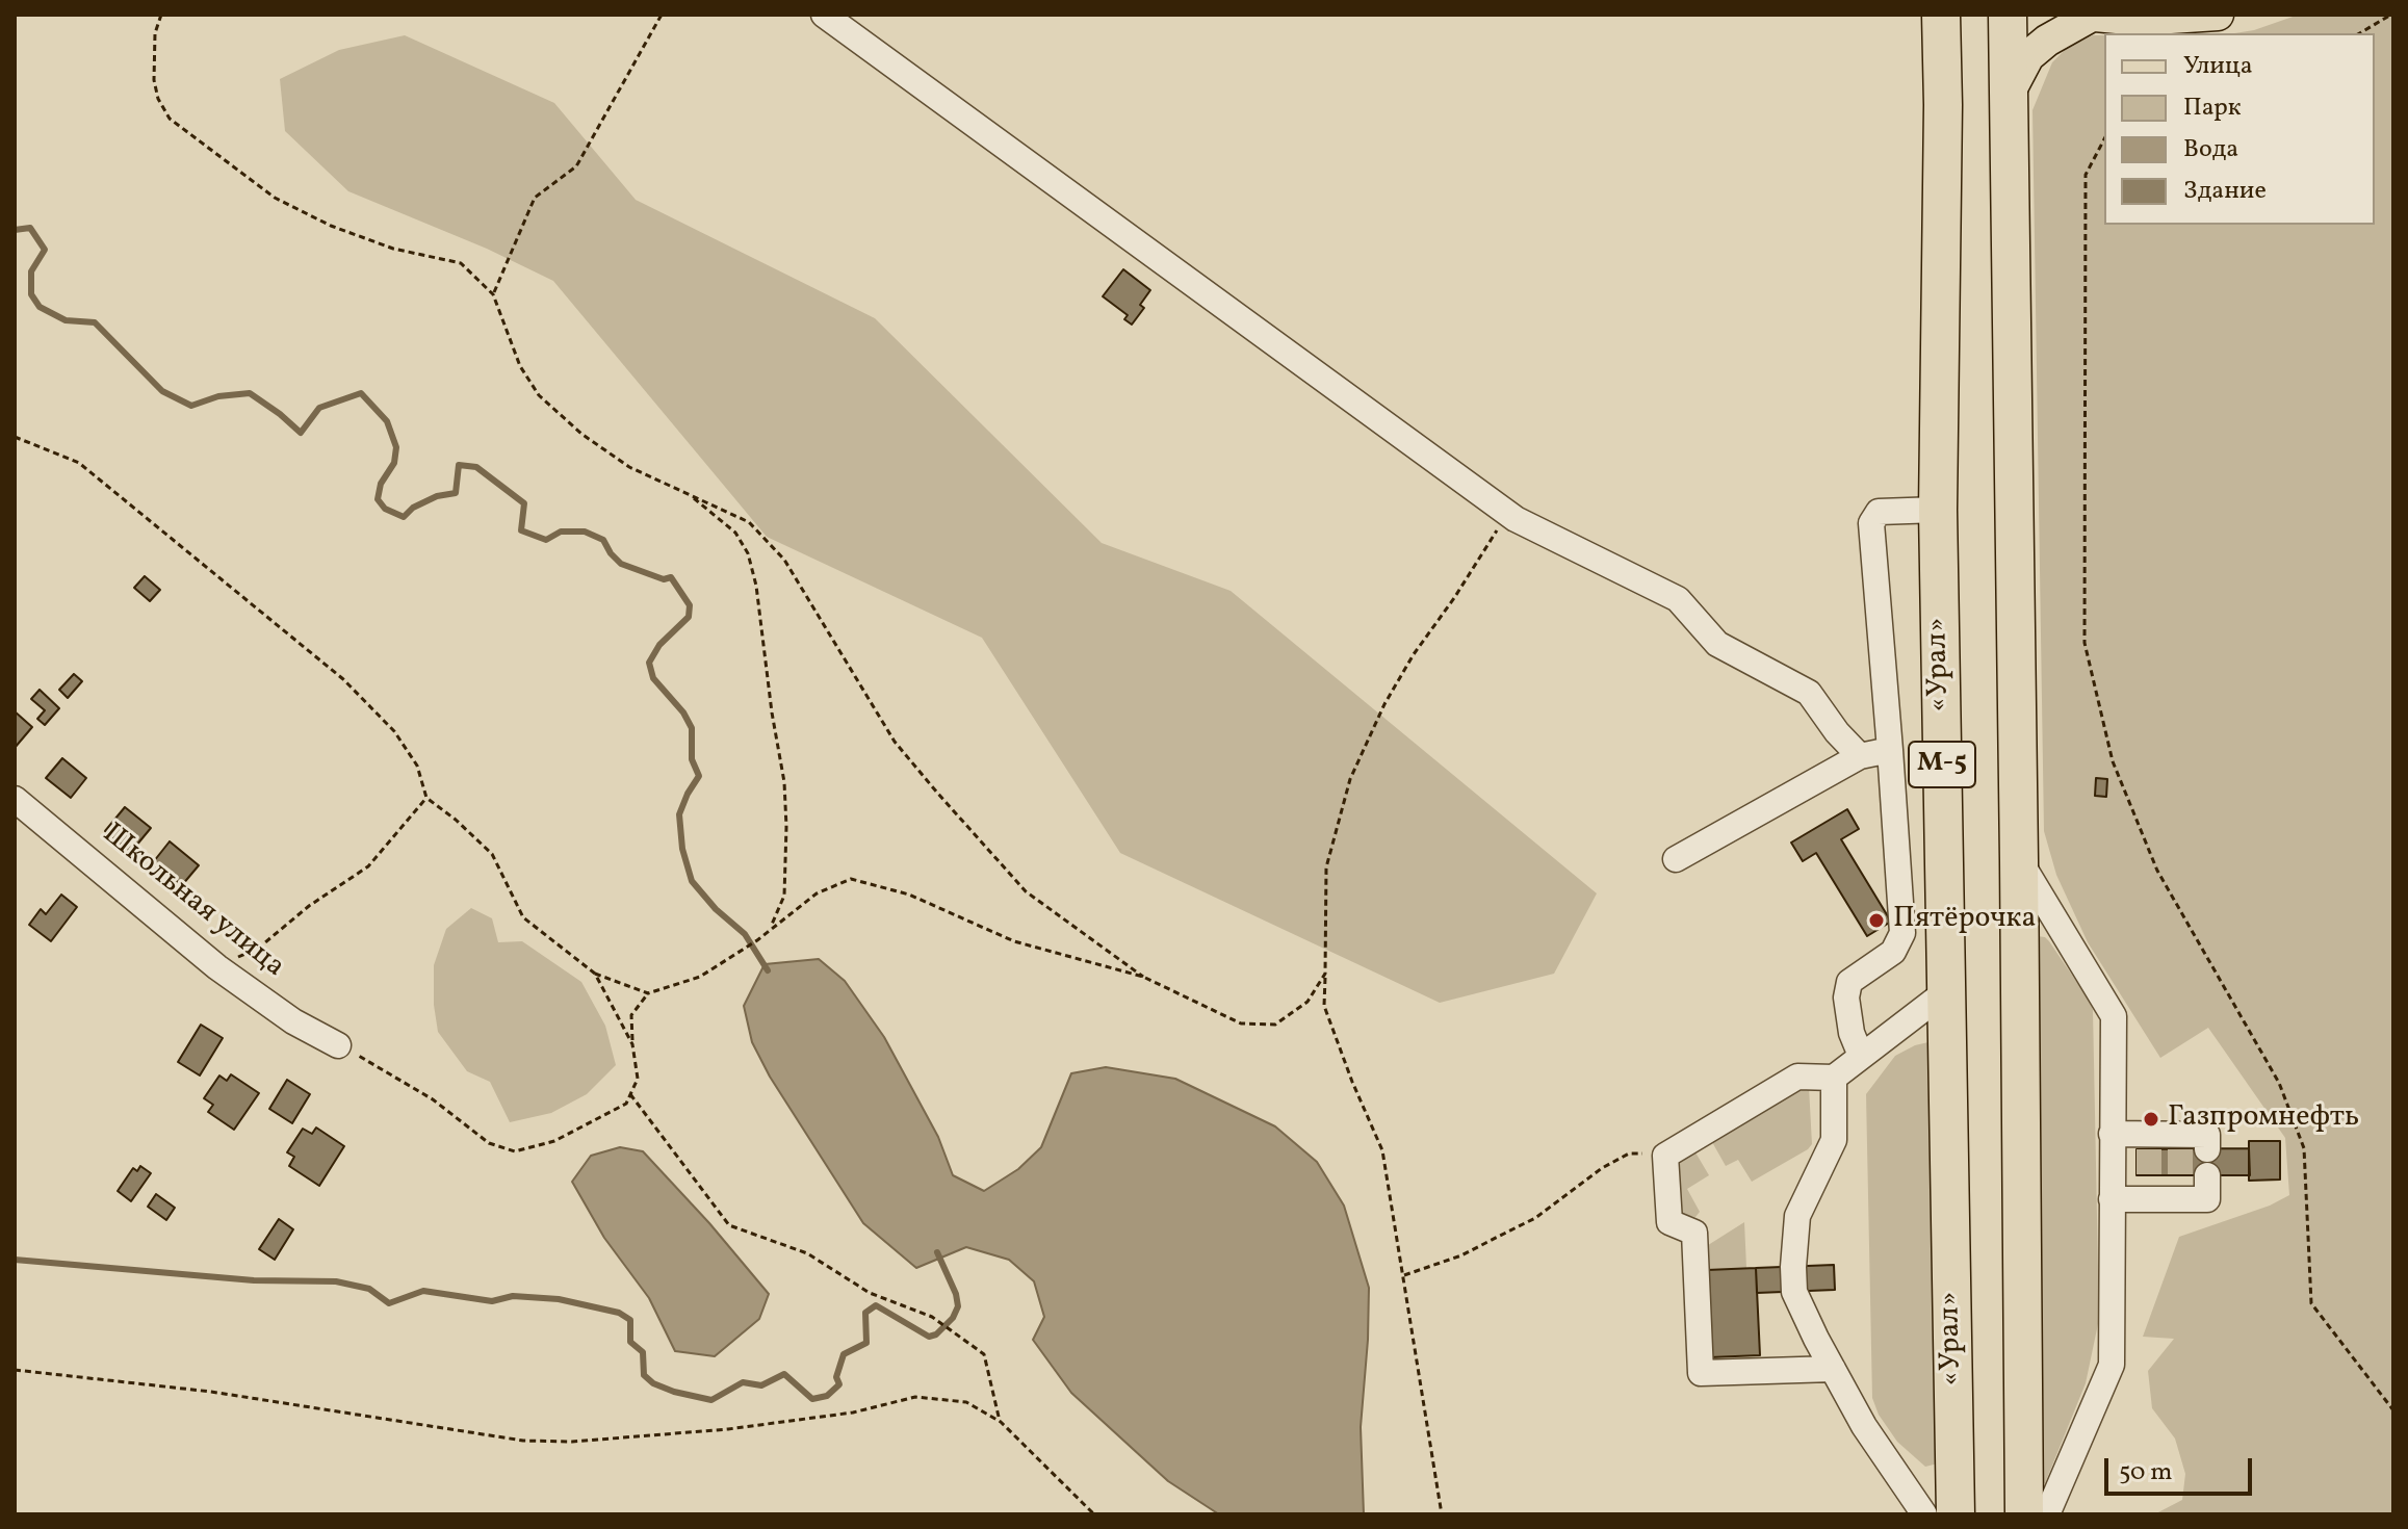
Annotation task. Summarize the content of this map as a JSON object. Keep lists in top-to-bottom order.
{
  "streets": {
    "highway": ["«Урал»", "М-5"],
    "street": ["Школьная улица"]
  },
  "places": ["Пятёрочка", "Газпромнефть"],
  "legend": [
    "Улица",
    "Парк",
    "Вода",
    "Здание"
  ],
  "scale_bar": "50 m"
}
